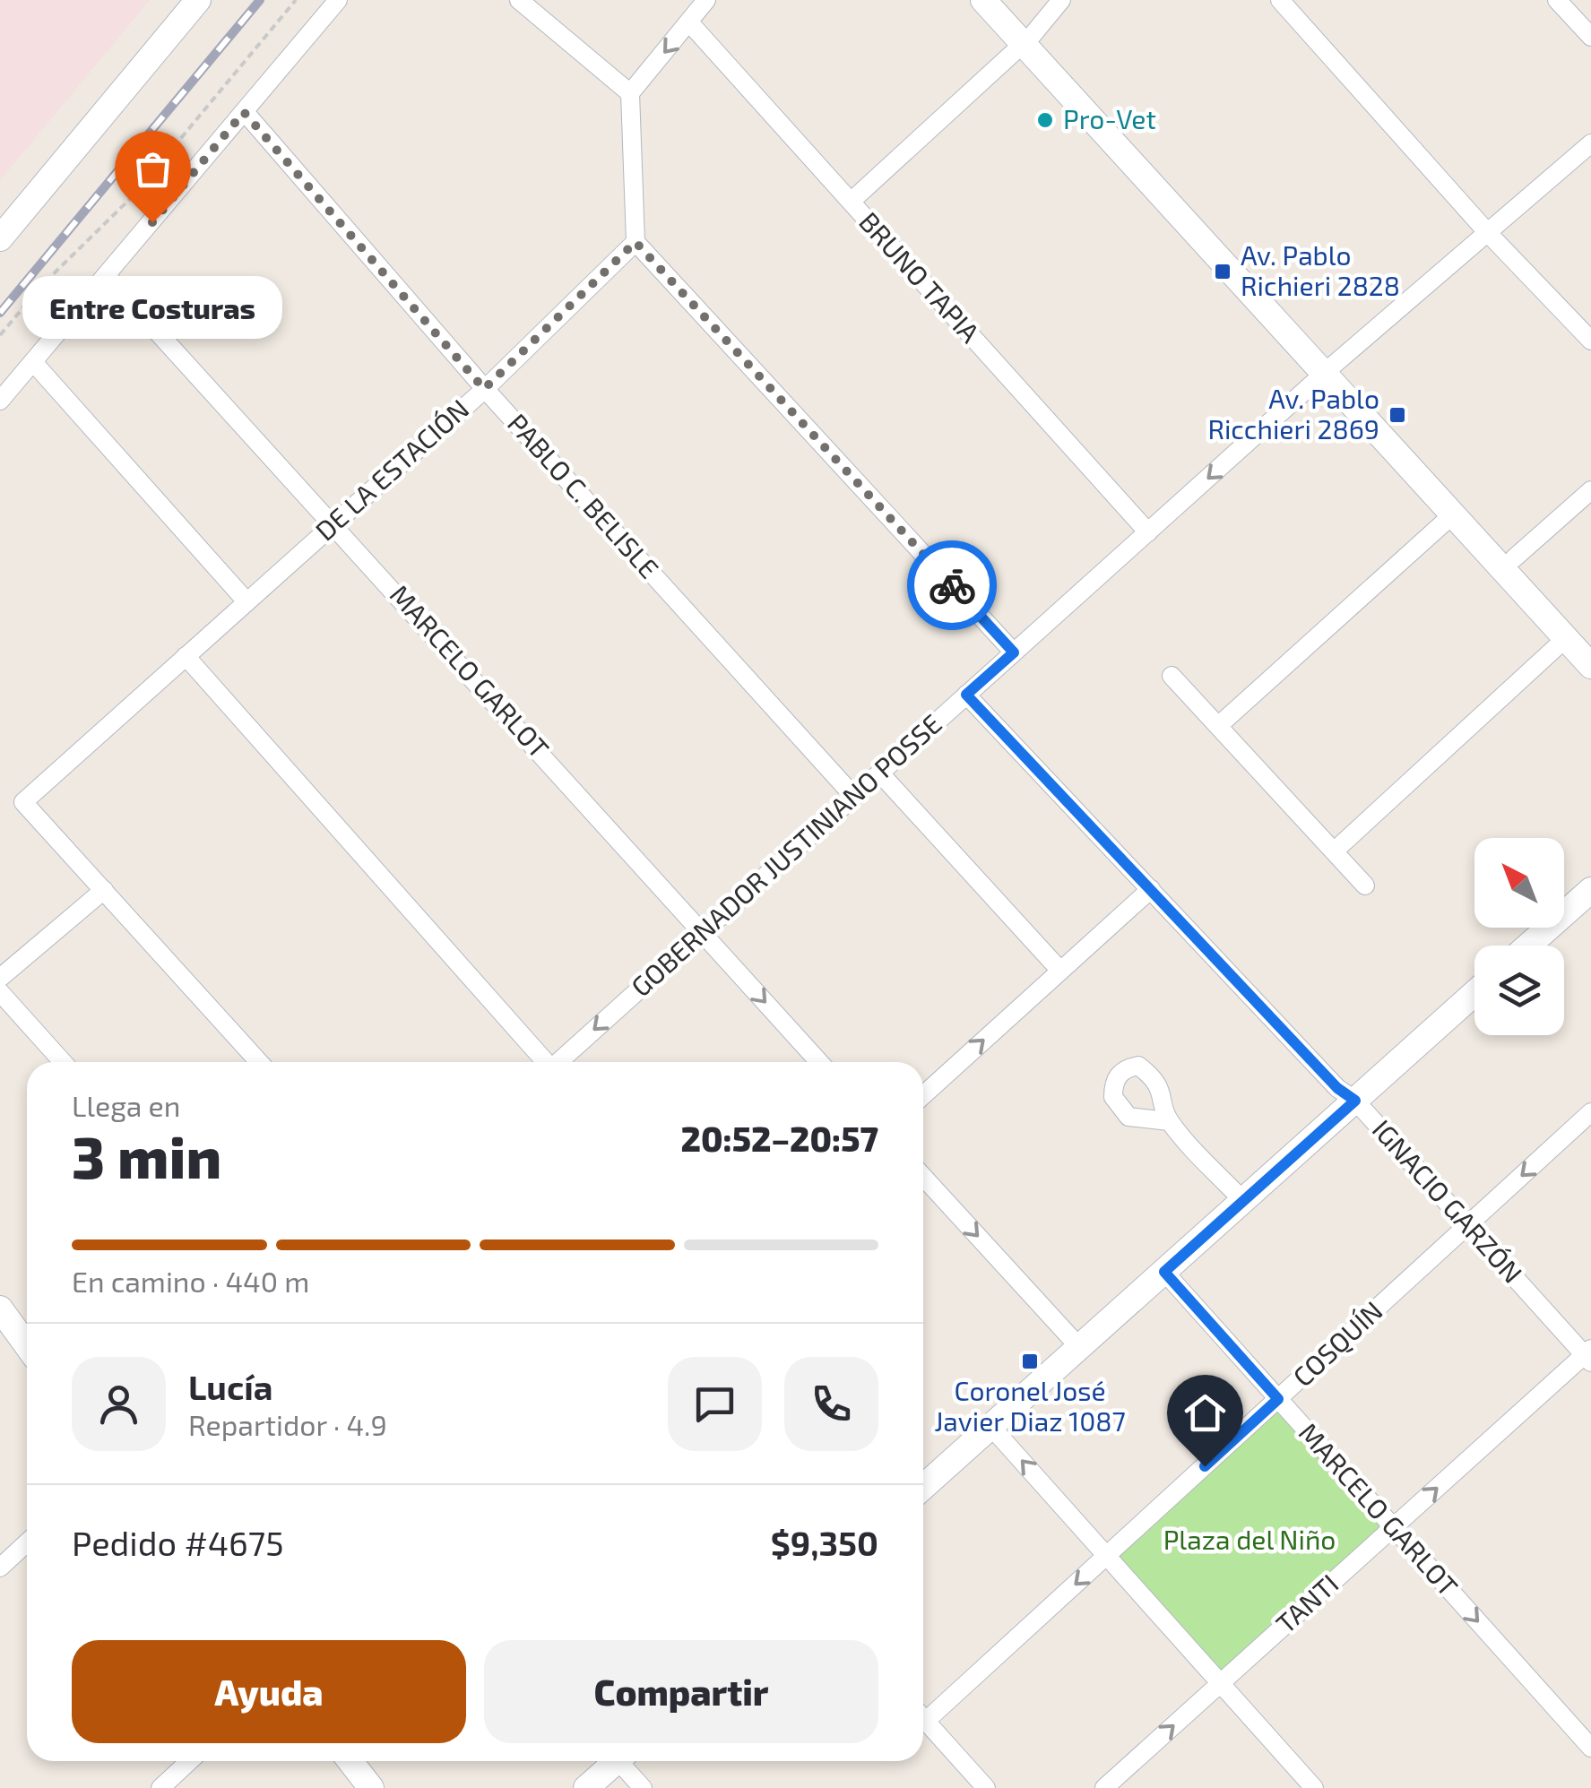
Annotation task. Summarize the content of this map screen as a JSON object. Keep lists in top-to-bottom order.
{
  "streets": {
    "street": [
      "BRUNO TAPIA",
      "DE LA ESTACIÓN",
      "PABLO C. BELISLE",
      "MARCELO GARLOT",
      "GOBERNADOR JUSTINIANO POSSE",
      "IGNACIO GARZÓN",
      "COSQUÍN",
      "TANTI"
    ]
  },
  "crossings": [
    ["BRUNO TAPIA", "GOBERNADOR JUSTINIANO POSSE"],
    ["DE LA ESTACIÓN", "PABLO C. BELISLE"],
    ["DE LA ESTACIÓN", "MARCELO GARLOT"],
    ["PABLO C. BELISLE", "GOBERNADOR JUSTINIANO POSSE"],
    ["MARCELO GARLOT", "GOBERNADOR JUSTINIANO POSSE"],
    ["MARCELO GARLOT", "COSQUÍN"],
    ["MARCELO GARLOT", "TANTI"],
    ["GOBERNADOR JUSTINIANO POSSE", "IGNACIO GARZÓN"],
    ["IGNACIO GARZÓN", "COSQUÍN"],
    ["IGNACIO GARZÓN", "TANTI"]
  ],
  "one_way": ["COSQUÍN", "TANTI"],
  "parks": ["Plaza del Niño"],
  "places": {
    "other": ["Pro-Vet", "Entre Costuras"],
    "transit": ["Av. Pablo Richieri 2828", "Av. Pablo Ricchieri 2869", "Coronel José Javier Diaz 1087"]
  },
  "north": "top left",
  "page": {
    "bubble": "Entre Costuras",
    "heading": ["3 min", "Llega en", "20:52–20:57"],
    "panel": [
      "Lucía",
      "Repartidor · 4.9",
      "Pedido #4675",
      "$9,350"
    ],
    "bar": "En camino · 440 m",
    "buttons": ["Ayuda", "Compartir"]
  }
}
